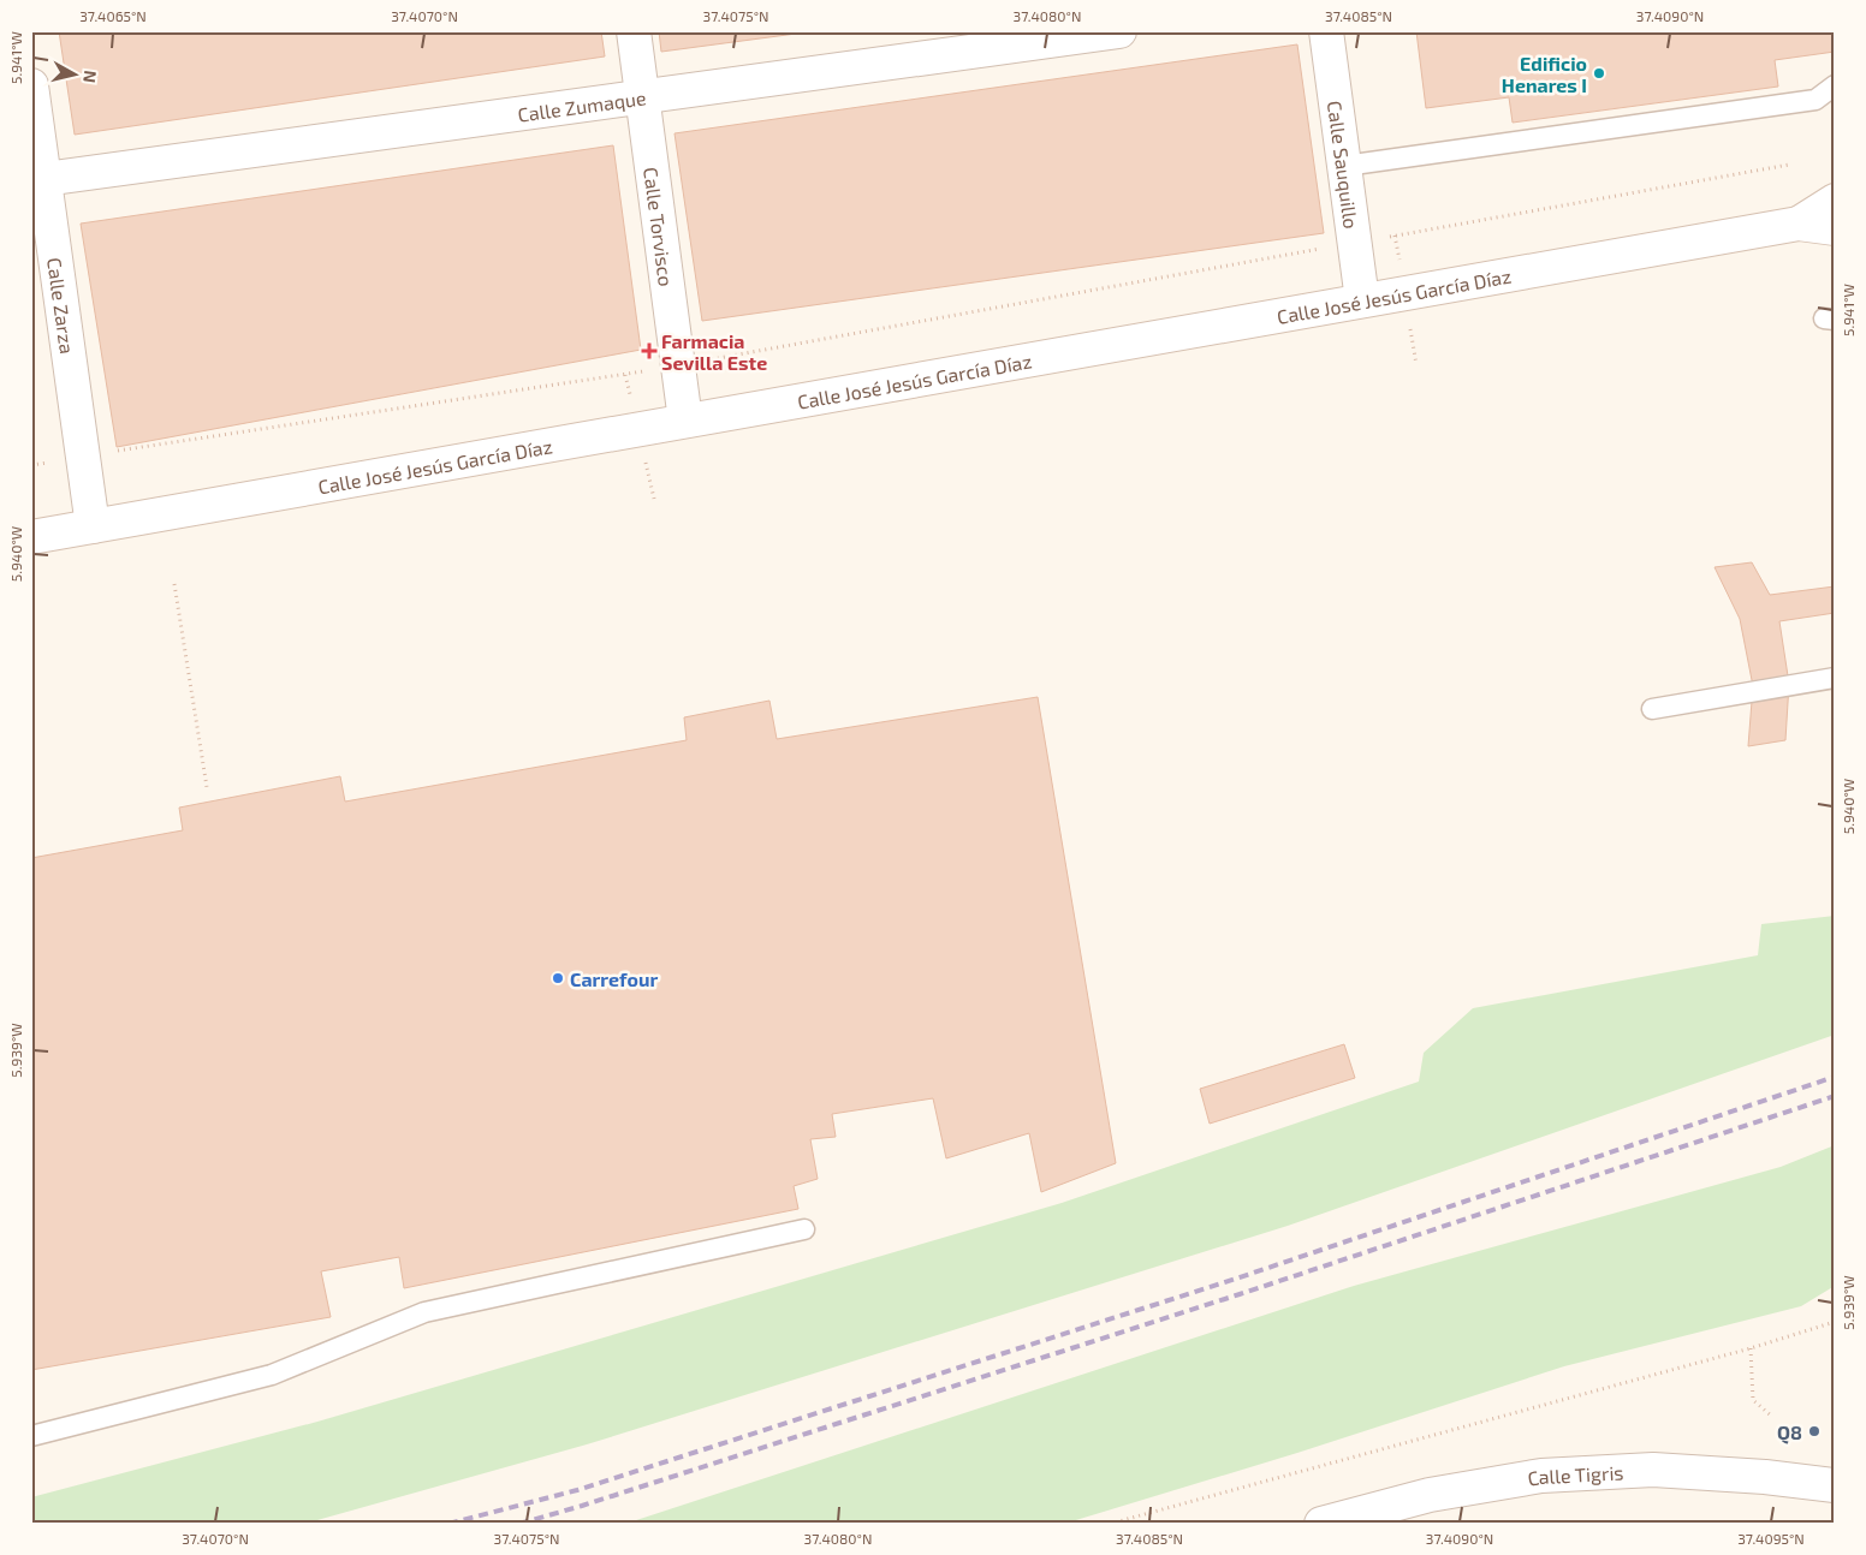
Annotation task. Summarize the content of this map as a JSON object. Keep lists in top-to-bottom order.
{
  "streets": {
    "street": [
      "Calle Zumaque",
      "Calle Sauquillo",
      "Calle Torvisco",
      "Calle José Jesús García Díaz",
      "Calle Zarza",
      "Calle Tigris"
    ]
  },
  "crossings": [
    ["Calle Zumaque", "Calle Torvisco"],
    ["Calle Zumaque", "Calle Zarza"],
    ["Calle Sauquillo", "Calle José Jesús García Díaz"],
    ["Calle Torvisco", "Calle José Jesús García Díaz"],
    ["Calle José Jesús García Díaz", "Calle Zarza"]
  ],
  "places": {
    "other": ["Edificio Henares I", "Carrefour", "Q8"],
    "health": ["Farmacia Sevilla Este"]
  },
  "north": "right",
  "coordinates": [
    "37.4065°N",
    "37.4070°N",
    "37.4075°N",
    "37.4080°N",
    "37.4085°N",
    "37.4090°N",
    "5.941°W",
    "5.940°W",
    "5.939°W",
    "37.4095°N"
  ]
}
